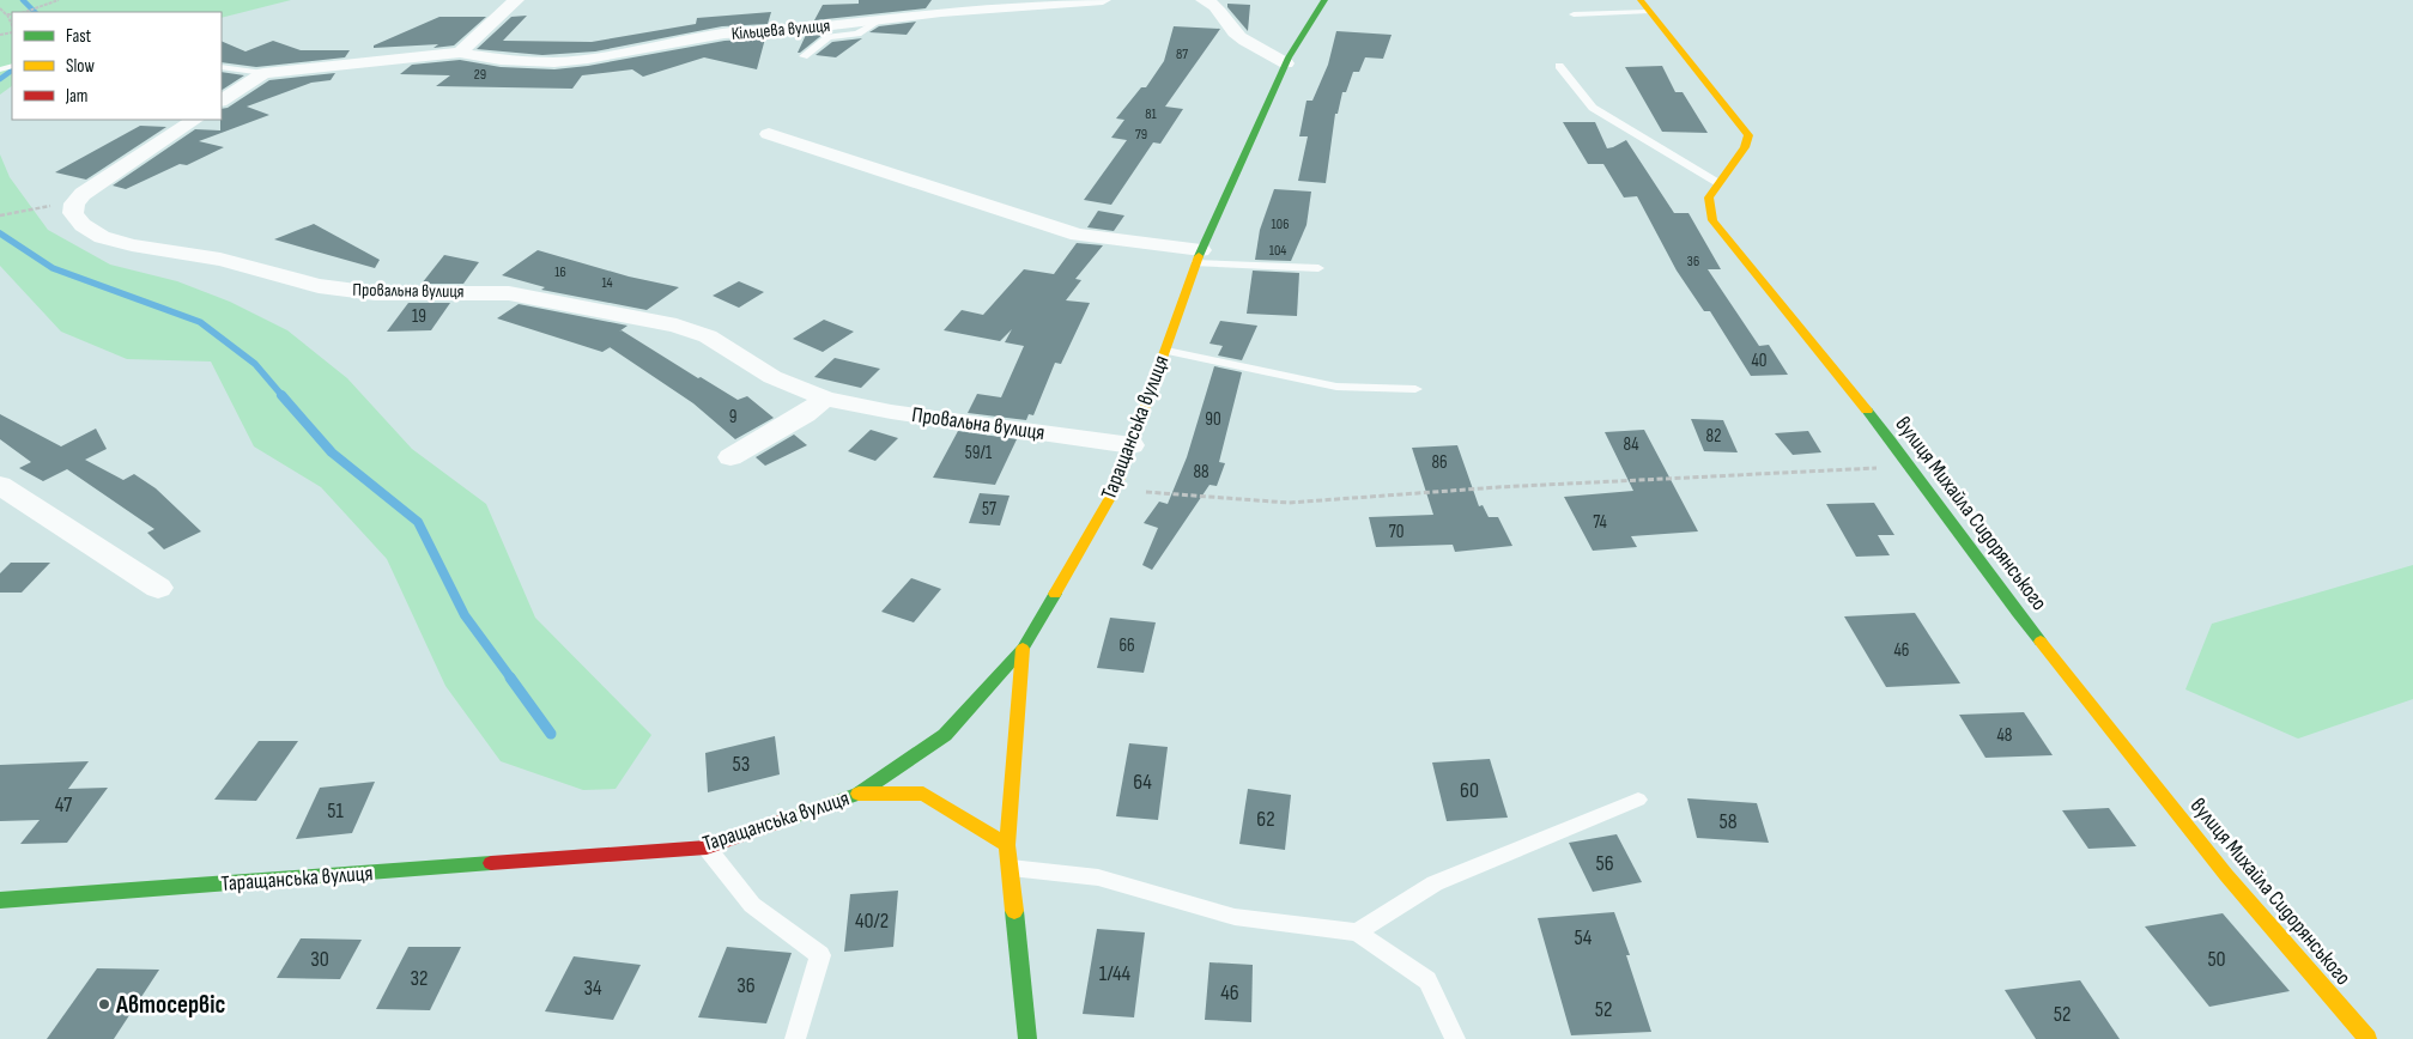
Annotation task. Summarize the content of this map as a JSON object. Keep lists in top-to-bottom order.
{
  "streets": {
    "street": [
      "Кільцева вулиця",
      "Провальна вулиця",
      "Таращанська вулиця",
      "вулиця Михайла Сидорянського"
    ]
  },
  "crossings": [
    ["Провальна вулиця", "Таращанська вулиця"]
  ],
  "places": ["Автосервіс"],
  "house_numbers": [
    "87",
    "29",
    "81",
    "79",
    "106",
    "104",
    "36",
    "16",
    "14",
    "19",
    "40",
    "9",
    "90",
    "82",
    "84",
    "59/1",
    "86",
    "88",
    "57",
    "74",
    "70",
    "66",
    "46",
    "48",
    "53",
    "64",
    "60",
    "47",
    "51",
    "62",
    "58",
    "56",
    "40/2",
    "54",
    "30",
    "50",
    "1/44",
    "32",
    "36",
    "34",
    "46",
    "52",
    "52"
  ],
  "legend": ["Fast", "Slow", "Jam"]
}
